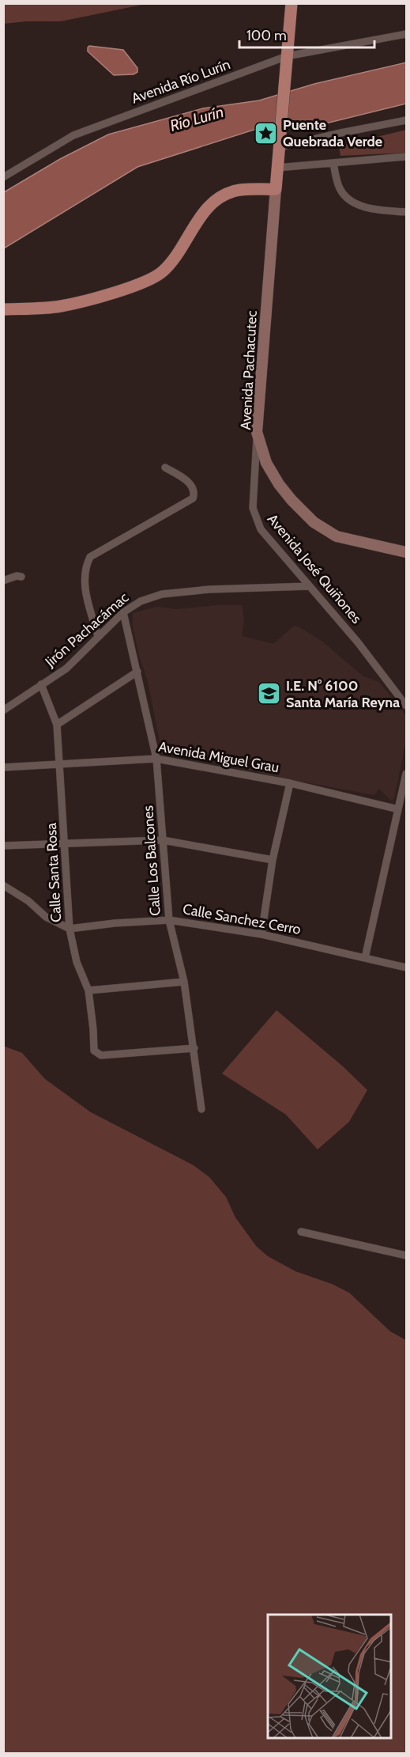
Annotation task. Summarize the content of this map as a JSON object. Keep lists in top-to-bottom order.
{
  "streets": {
    "main road": ["Avenida Pachacutec"],
    "street": [
      "Avenida Río Lurín",
      "Avenida José Quiñones",
      "Jirón Pachacámac",
      "Avenida Miguel Grau",
      "Calle Los Balcones",
      "Calle Santa Rosa",
      "Calle Sanchez Cerro"
    ]
  },
  "crossings": [
    ["Avenida Pachacutec", "Avenida José Quiñones"],
    ["Avenida José Quiñones", "Jirón Pachacámac"],
    ["Jirón Pachacámac", "Calle Los Balcones"],
    ["Jirón Pachacámac", "Calle Santa Rosa"],
    ["Avenida Miguel Grau", "Calle Los Balcones"],
    ["Avenida Miguel Grau", "Calle Santa Rosa"],
    ["Calle Los Balcones", "Calle Santa Rosa"],
    ["Calle Los Balcones", "Calle Sanchez Cerro"],
    ["Calle Santa Rosa", "Calle Sanchez Cerro"]
  ],
  "water": ["Río Lurín"],
  "places": {
    "place": ["Puente Quebrada Verde"],
    "school or university": ["I.E. N° 6100 Santa María Reyna"]
  },
  "scale_bar": "100 m"
}
